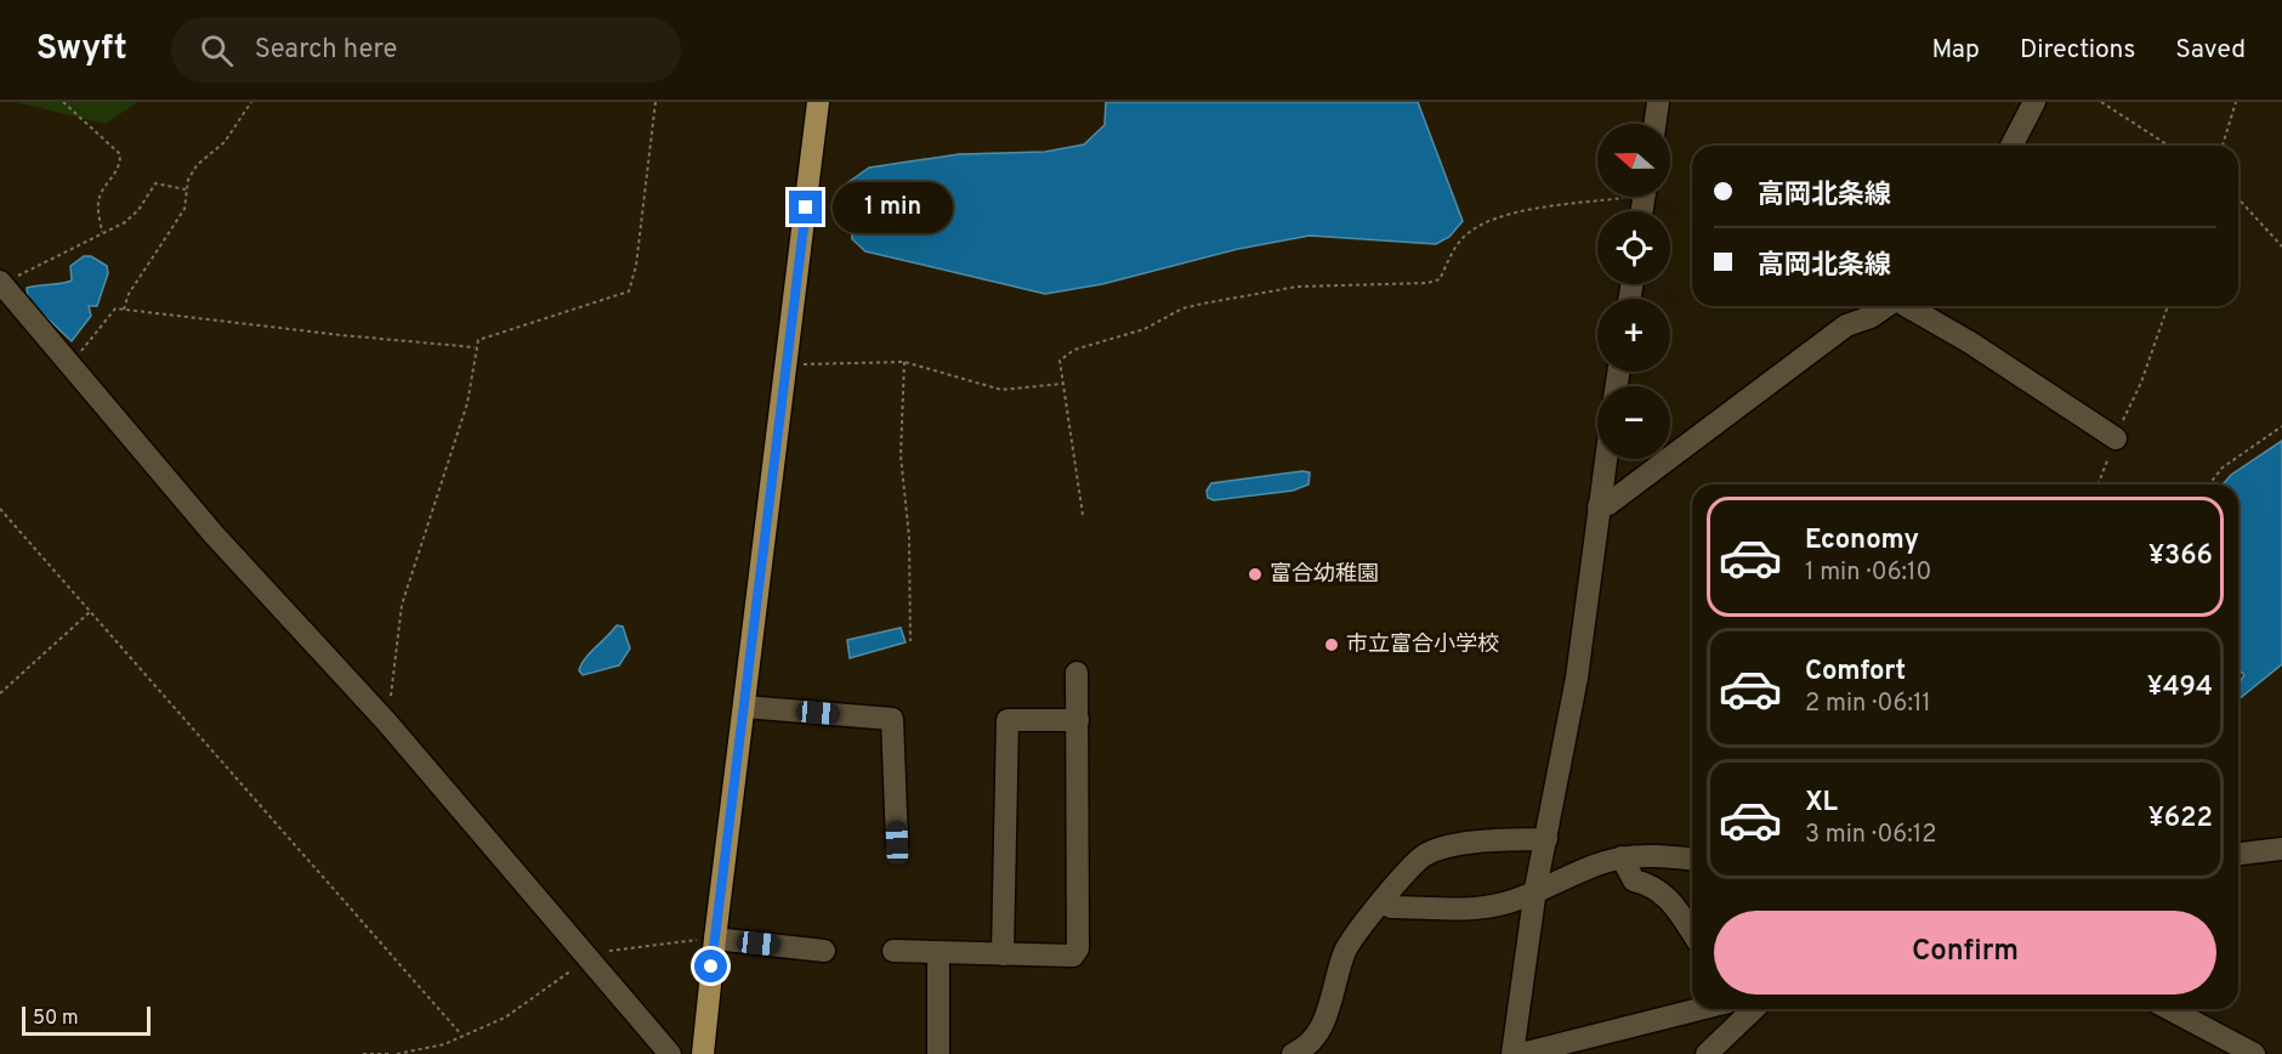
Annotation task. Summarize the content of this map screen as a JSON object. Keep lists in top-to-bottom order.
{
  "places": ["富合幼稚園", "市立富合小学校"],
  "scale_bar": "50 m",
  "north": "left",
  "page": {
    "header": "Swyft",
    "search": "Search here",
    "nav": ["Map", "Directions", "Saved"],
    "map_buttons": ["+", "−"],
    "banner": ["高岡北条線", "高岡北条線"],
    "bubble": "1 min",
    "list": [
      {
        "name": "Economy",
        "note": "1 min · 06:10",
        "value": "¥366"
      },
      {
        "name": "Comfort",
        "note": "2 min · 06:11",
        "value": "¥494"
      },
      {
        "name": "XL",
        "note": "3 min · 06:12",
        "value": "¥622"
      }
    ],
    "buttons": "Confirm",
    "scale": "50 m"
  }
}
